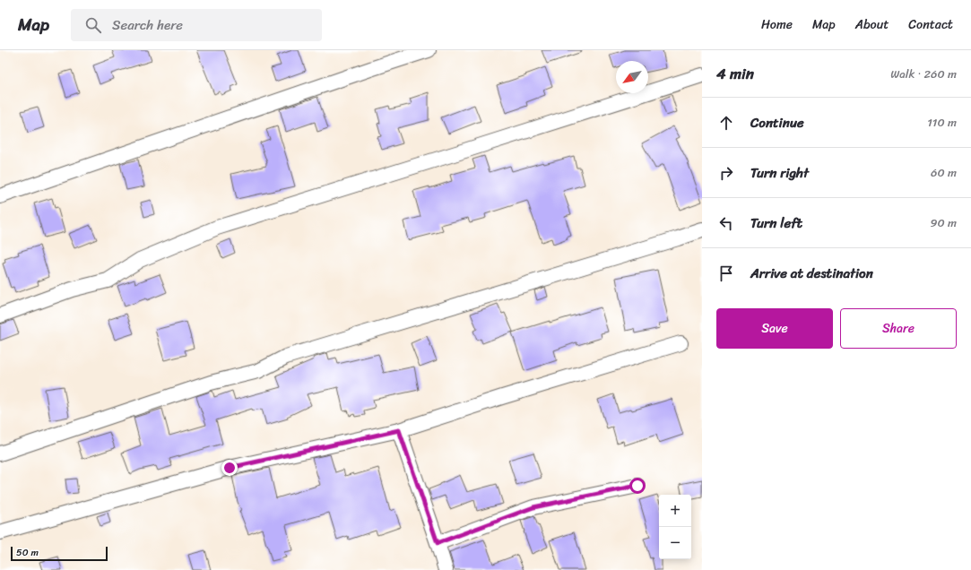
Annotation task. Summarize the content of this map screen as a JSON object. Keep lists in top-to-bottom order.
{
  "scale_bar": "50 m",
  "north": "bottom left",
  "page": {
    "header": "Map",
    "search": "Search here",
    "nav": [
      "Home",
      "Map",
      "About",
      "Contact"
    ],
    "heading": ["4 min", "Walk · 260 m"],
    "list": [
      ["Continue", "110 m"],
      ["Turn right", "60 m"],
      ["Turn left", "90 m"],
      "Arrive at destination"
    ],
    "buttons": ["Save", "Share"],
    "map_buttons": ["+", "−"],
    "scale": "50 m"
  }
}
